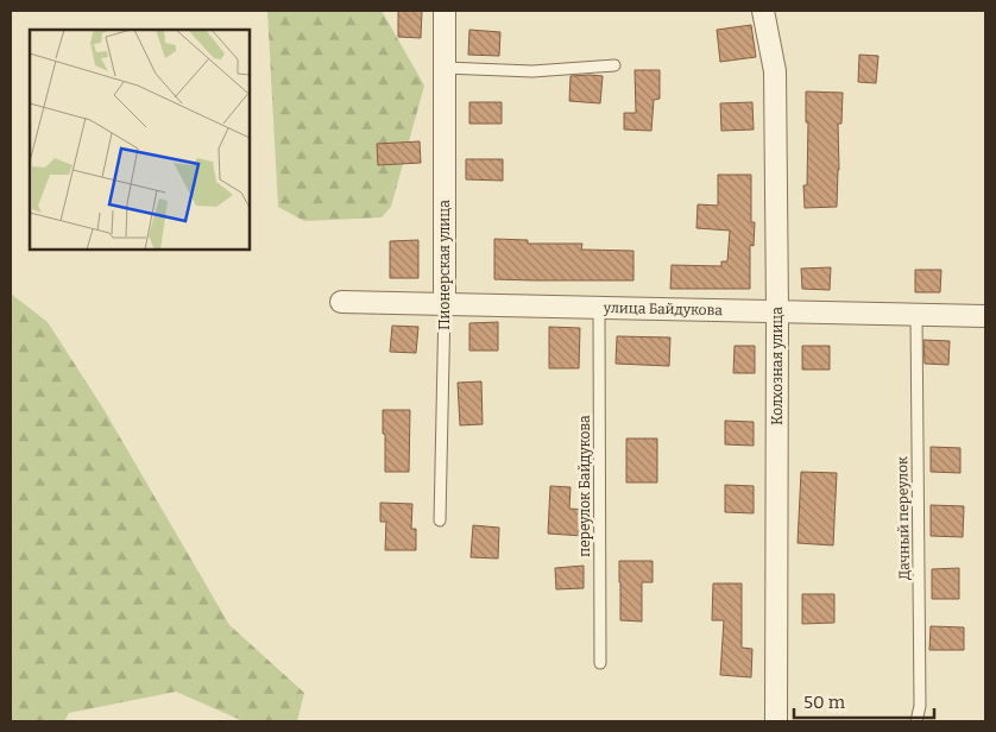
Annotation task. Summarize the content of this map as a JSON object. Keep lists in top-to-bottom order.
{
  "streets": {
    "street": ["Пионерская улица", "улица Байдукова", "Колхозная улица"],
    "lane": ["переулок Байдукова", "Дачный переулок"]
  },
  "crossings": [
    ["Пионерская улица", "улица Байдукова"],
    ["улица Байдукова", "Колхозная улица"],
    ["улица Байдукова", "переулок Байдукова"],
    ["улица Байдукова", "Дачный переулок"]
  ],
  "scale_bar": "50 m"
}
